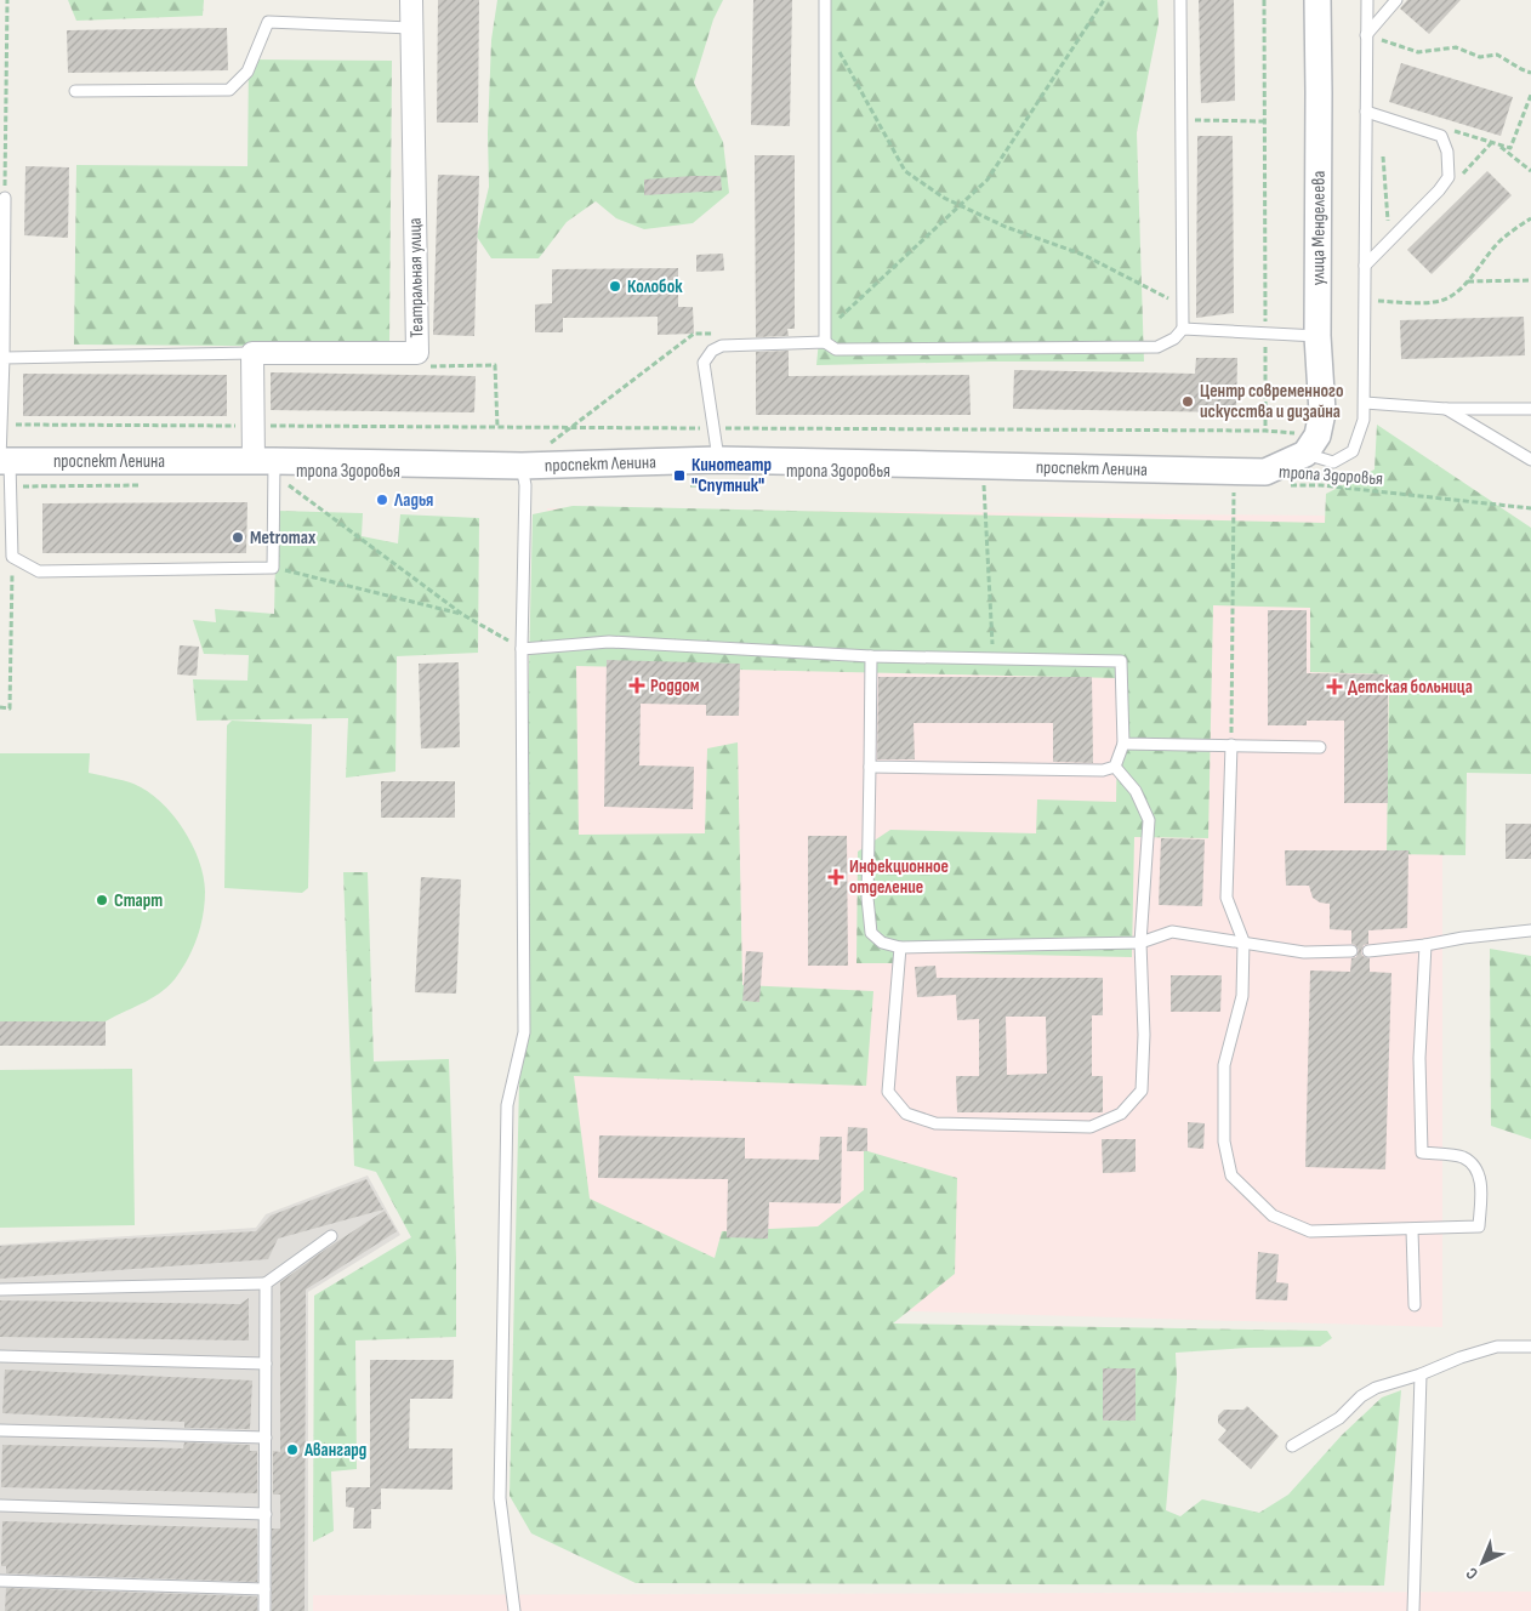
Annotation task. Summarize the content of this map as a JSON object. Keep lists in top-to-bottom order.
{
  "streets": {
    "street": ["улица Менделеева", "Театральная улица", "проспект Ленина"],
    "path": ["тропа Здоровья"]
  },
  "crossings": [
    ["улица Менделеева", "проспект Ленина"],
    ["проспект Ленина", "тропа Здоровья"]
  ],
  "places": {
    "other": [
      "Колобок",
      "Центр современного искусства и дизайна",
      "Ладья",
      "Metromax",
      "Старт",
      "Авангард"
    ],
    "transit": ["Кинотеатр \"Спутник\""],
    "health": ["Роддом", "Детская больница", "Инфекционное отделение"]
  },
  "north": "bottom left"
}
